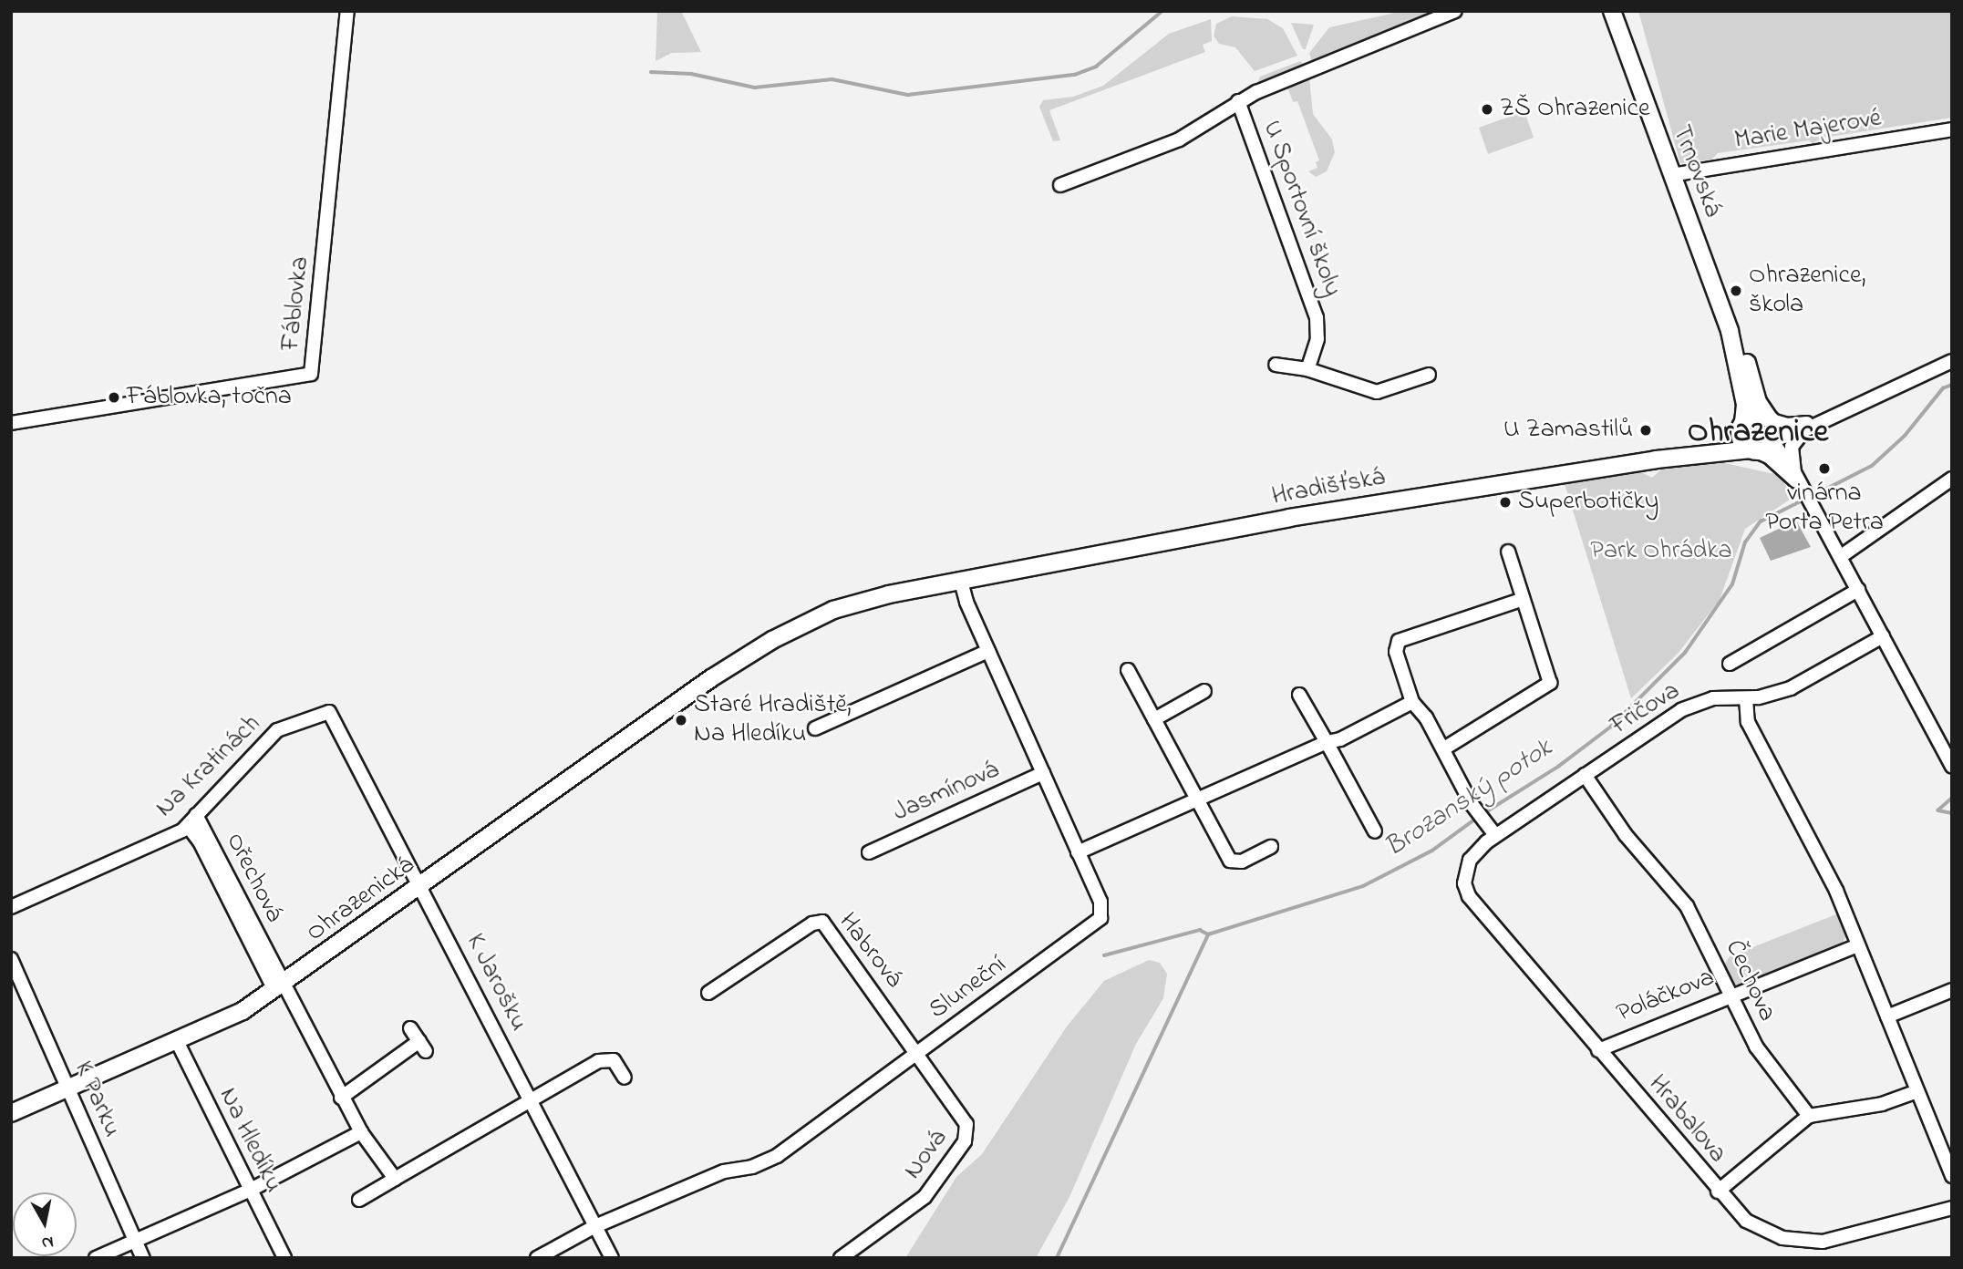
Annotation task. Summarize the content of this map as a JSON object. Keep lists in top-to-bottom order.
{
  "streets": {
    "street": [
      "Marie Majerové",
      "Trnovská",
      "U Sportovní školy",
      "Fáblovka",
      "Hradišťská",
      "Fričova",
      "Na Kratinách",
      "Jasmínová",
      "Ořechová",
      "Ohrazenická",
      "Habrová",
      "Čechova",
      "K Jarošku",
      "Sluneční",
      "Poláčkova",
      "K Parku",
      "Hrabalova",
      "Na Hledíku",
      "Nová"
    ]
  },
  "crossings": [
    ["Marie Majerové", "Trnovská"],
    ["Trnovská", "Hradišťská"],
    ["Hradišťská", "Ohrazenická"],
    ["Hradišťská", "Sluneční"],
    ["Fričova", "Čechova"],
    ["Fričova", "Hrabalova"],
    ["Na Kratinách", "Ořechová"],
    ["Na Kratinách", "Ohrazenická"],
    ["Na Kratinách", "K Jarošku"],
    ["Jasmínová", "Sluneční"],
    ["Ořechová", "Ohrazenická"],
    ["Ohrazenická", "K Jarošku"],
    ["Ohrazenická", "Sluneční"],
    ["Ohrazenická", "K Parku"],
    ["Ohrazenická", "Na Hledíku"],
    ["Habrová", "Sluneční"],
    ["Habrová", "Nová"],
    ["Čechova", "Poláčkova"],
    ["K Jarošku", "Sluneční"],
    ["Sluneční", "Nová"],
    ["Poláčkova", "Hrabalova"]
  ],
  "districts": ["Ohrazenice"],
  "water": ["Brozanský potok"],
  "parks": ["Park Ohrádka"],
  "places": [
    "ZŠ Ohrazenice",
    "Ohrazenice, škola",
    "Fáblovka, točna",
    "U Zamastilů",
    "vinárna Porta Petra",
    "Superbotičky",
    "Staré Hradiště, Na Hledíku"
  ],
  "north": "bottom"
}
